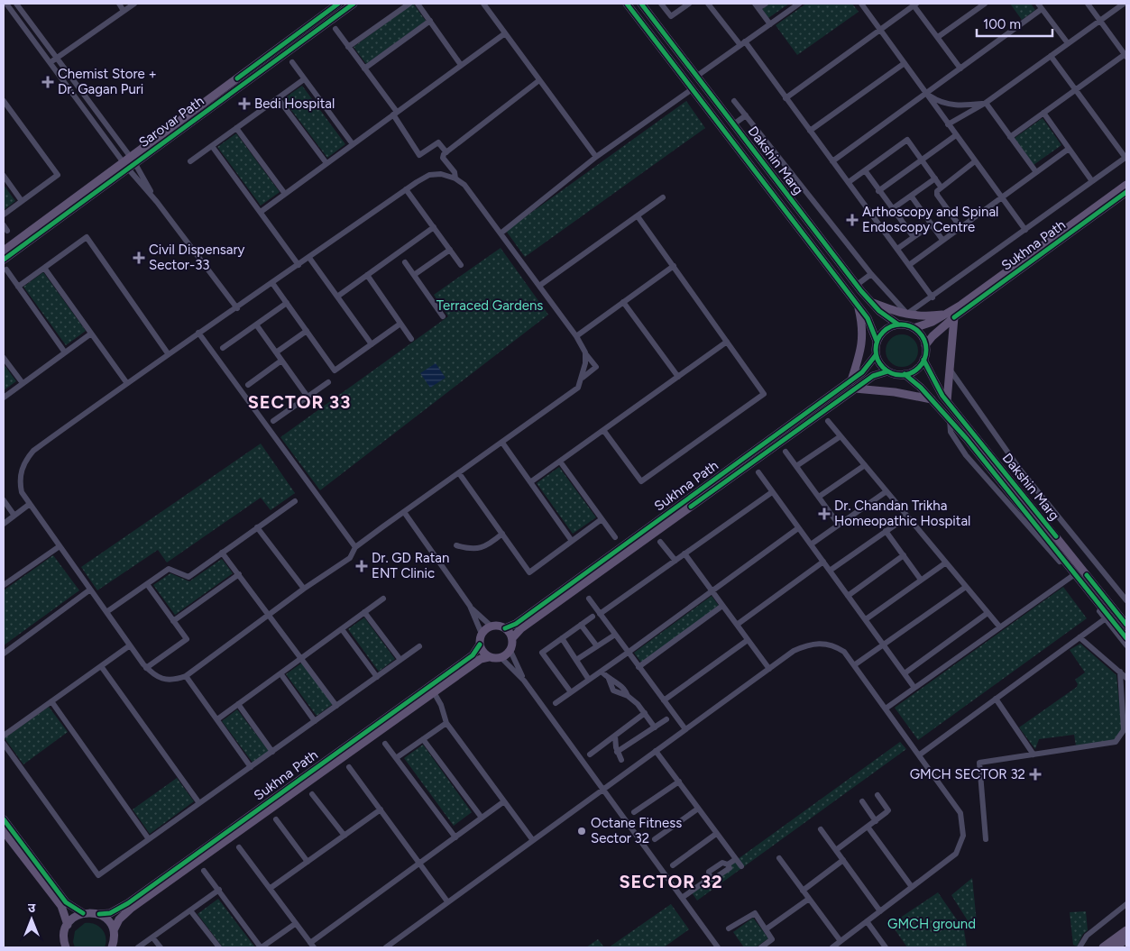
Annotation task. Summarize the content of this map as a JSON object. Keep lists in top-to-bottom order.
{
  "streets": {
    "main road": ["Sarovar Path", "Dakshin Marg", "Sukhna Path"]
  },
  "crossings": [
    ["Dakshin Marg", "Sukhna Path"]
  ],
  "districts": ["SECTOR 33", "SECTOR 32"],
  "parks": ["Terraced Gardens", "GMCH ground"],
  "places": {
    "health": [
      "Chemist Store + Dr. Gagan Puri",
      "Bedi Hospital",
      "Arthoscopy and Spinal Endoscopy Centre",
      "Civil Dispensary Sector-33",
      "Dr. Chandan Trikha Homeopathic Hospital",
      "Dr. GD Ratan ENT Clinic",
      "GMCH SECTOR 32"
    ],
    "other": ["Octane Fitness Sector 32"]
  },
  "scale_bar": "100 m",
  "north": "top"
}
